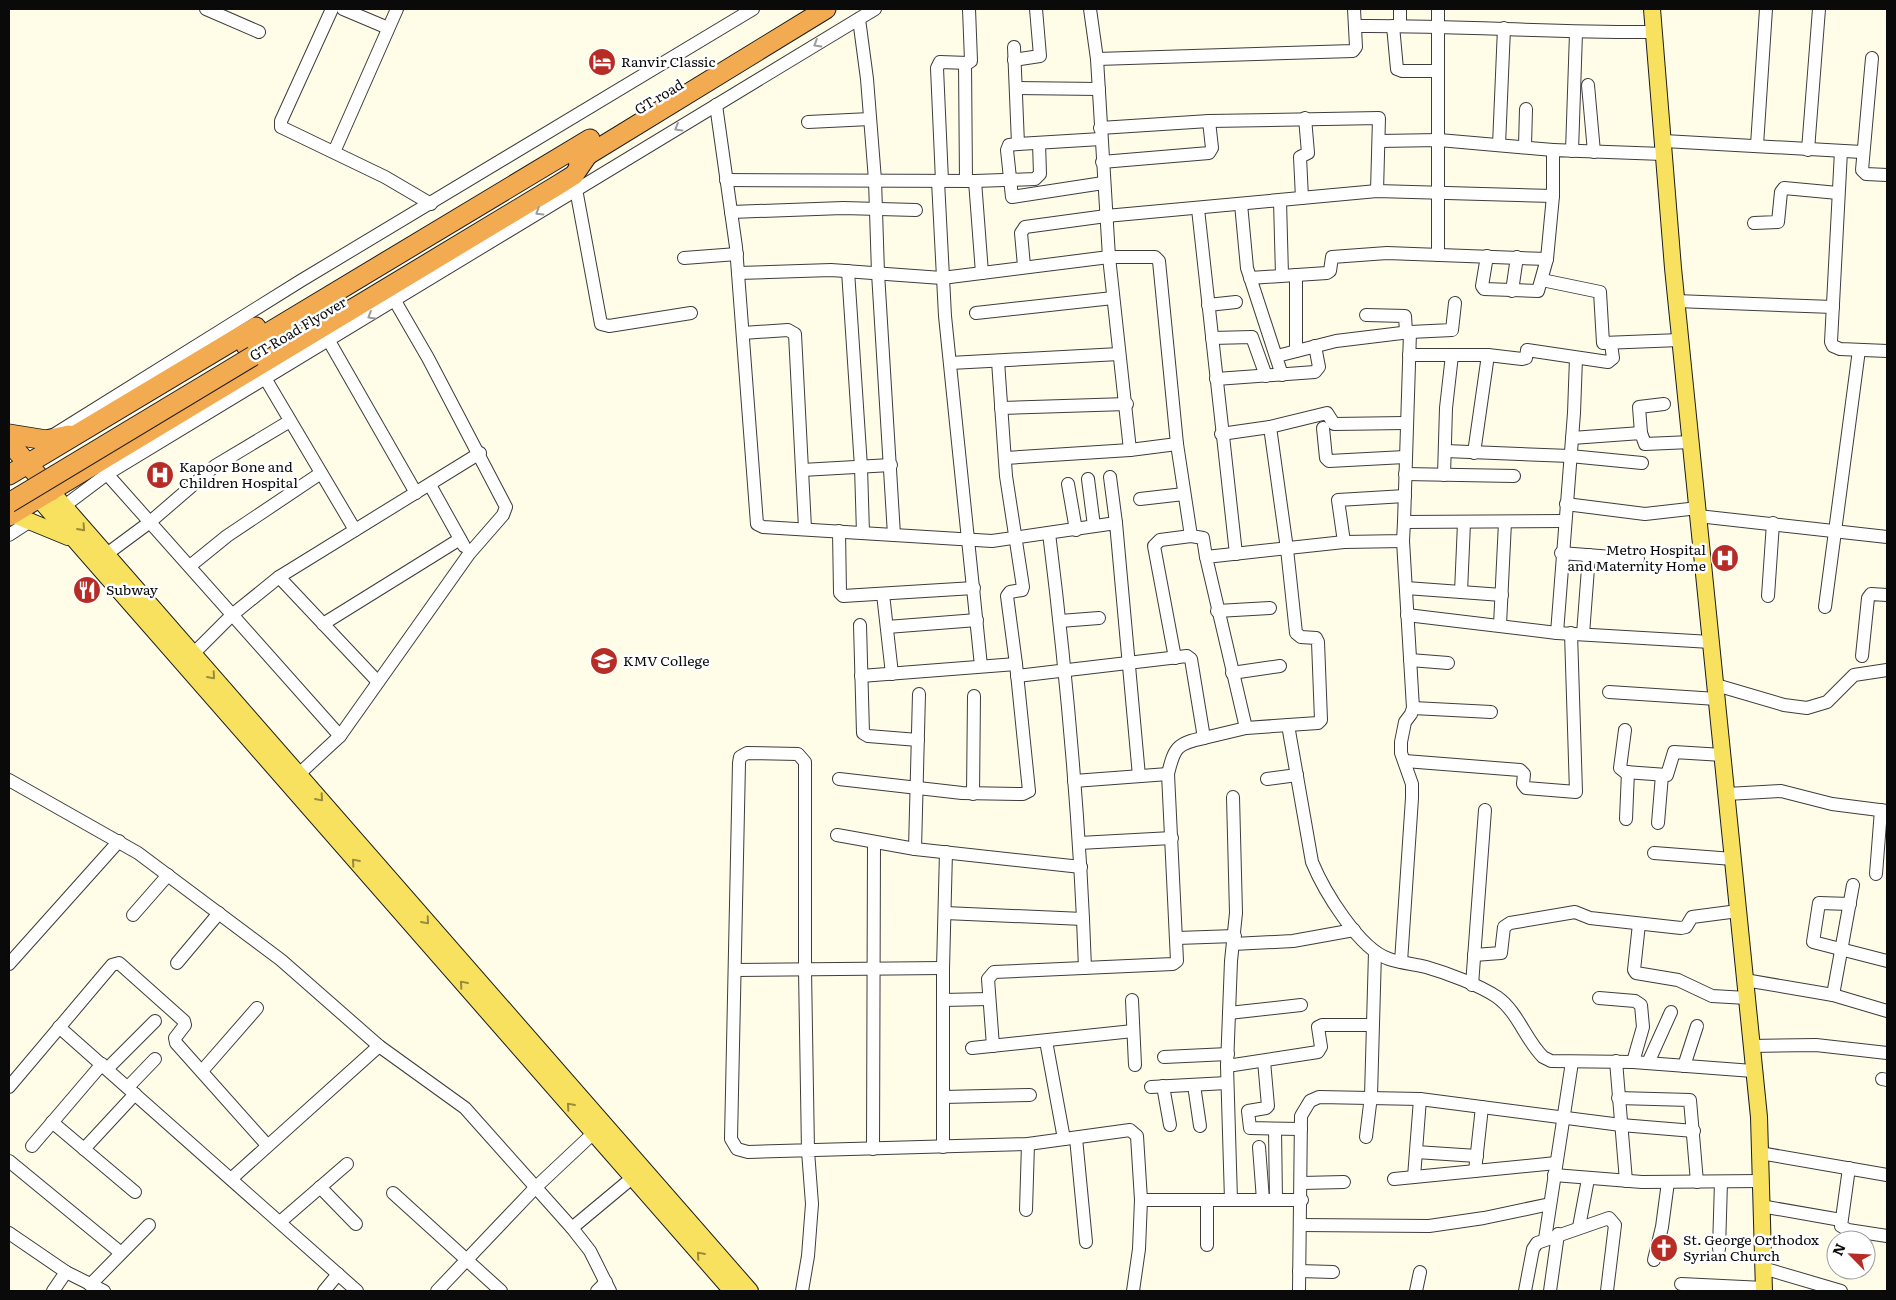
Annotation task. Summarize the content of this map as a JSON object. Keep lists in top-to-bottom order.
{
  "streets": {
    "highway": ["GT road", "GT Road Flyover"]
  },
  "crossings": [
    ["GT road", "GT Road Flyover"]
  ],
  "places": {
    "hotel": ["Ranvir Classic"],
    "hospital": ["Kapoor Bone and Children Hospital", "Metro Hospital and Maternity Home"],
    "restaurant": ["Subway"],
    "school or university": ["KMV College"],
    "church": ["St. George Orthodox Syrian Church"]
  },
  "north": "top left"
}
